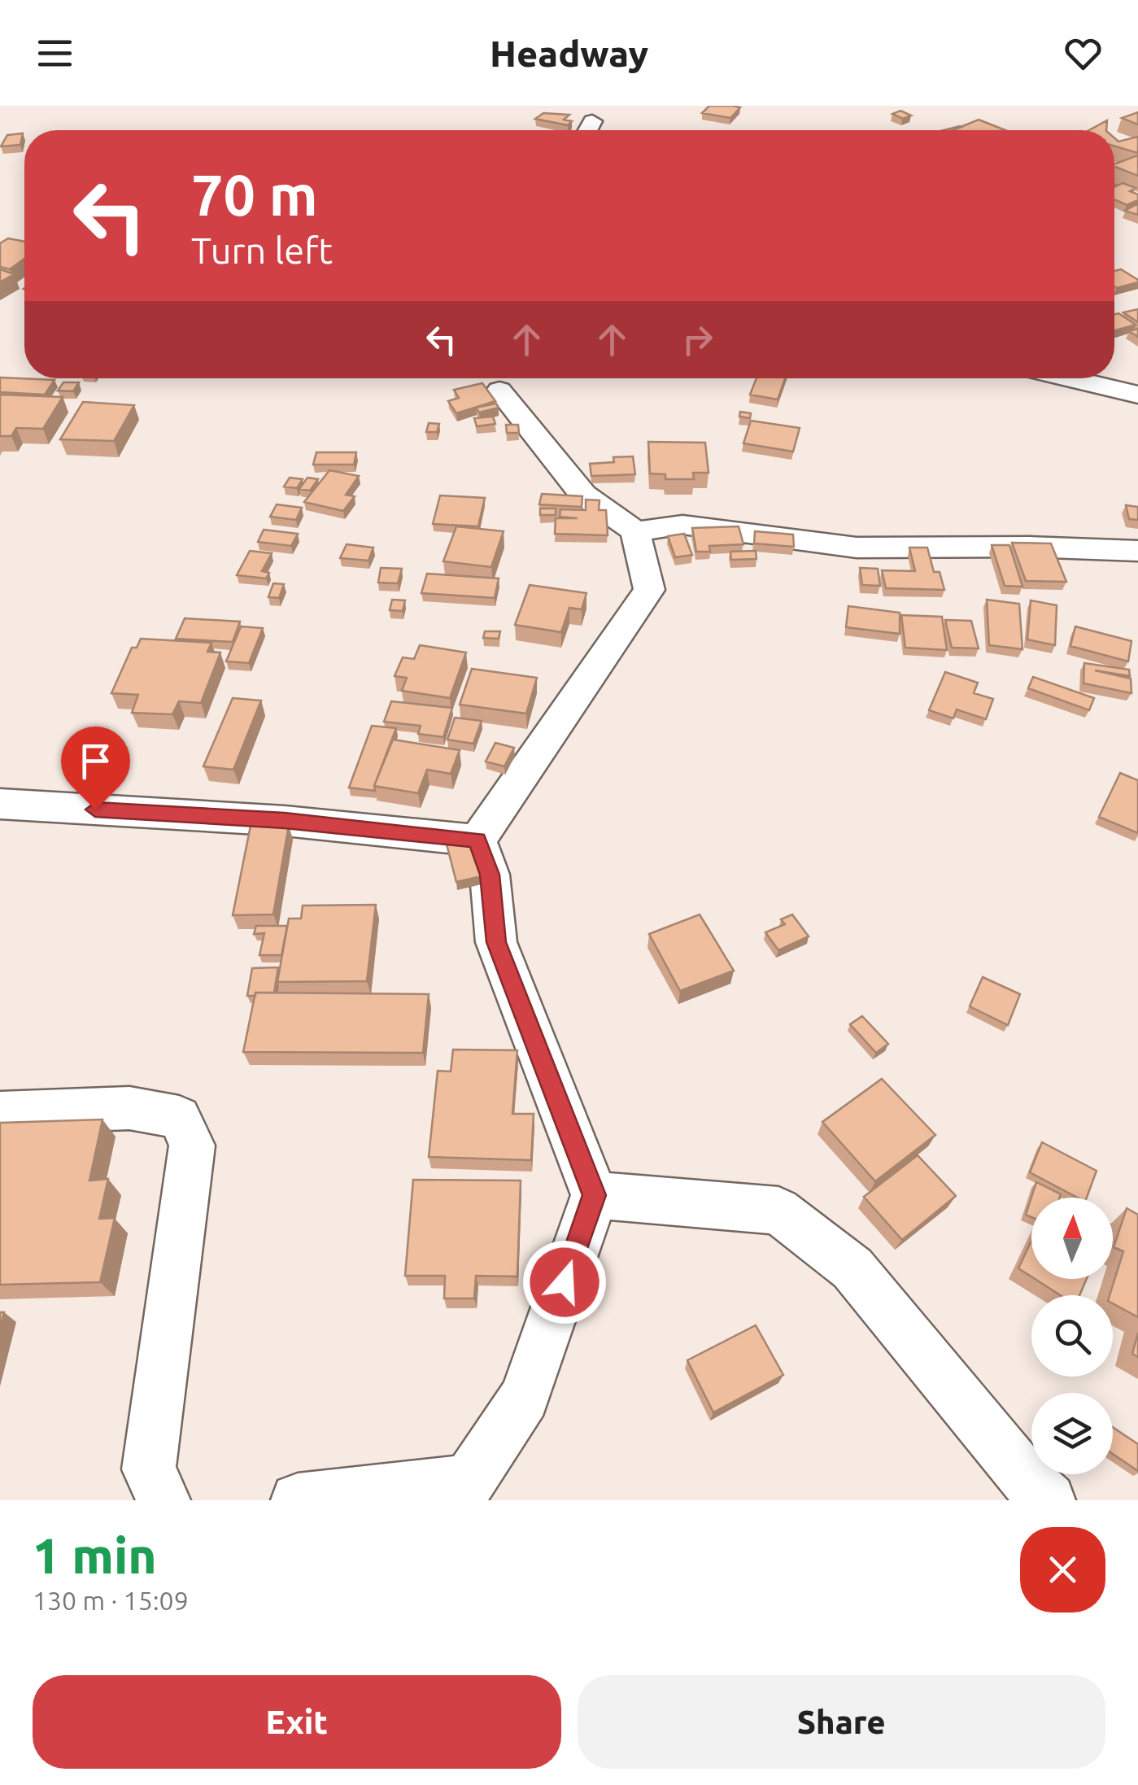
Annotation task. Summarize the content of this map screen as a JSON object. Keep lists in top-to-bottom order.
{
  "north": "top",
  "page": {
    "header": "Headway",
    "turn": ["70 m", "Turn left"],
    "heading": ["1 min", "130 m · 15:09"],
    "buttons": ["Exit", "Share"]
  }
}
